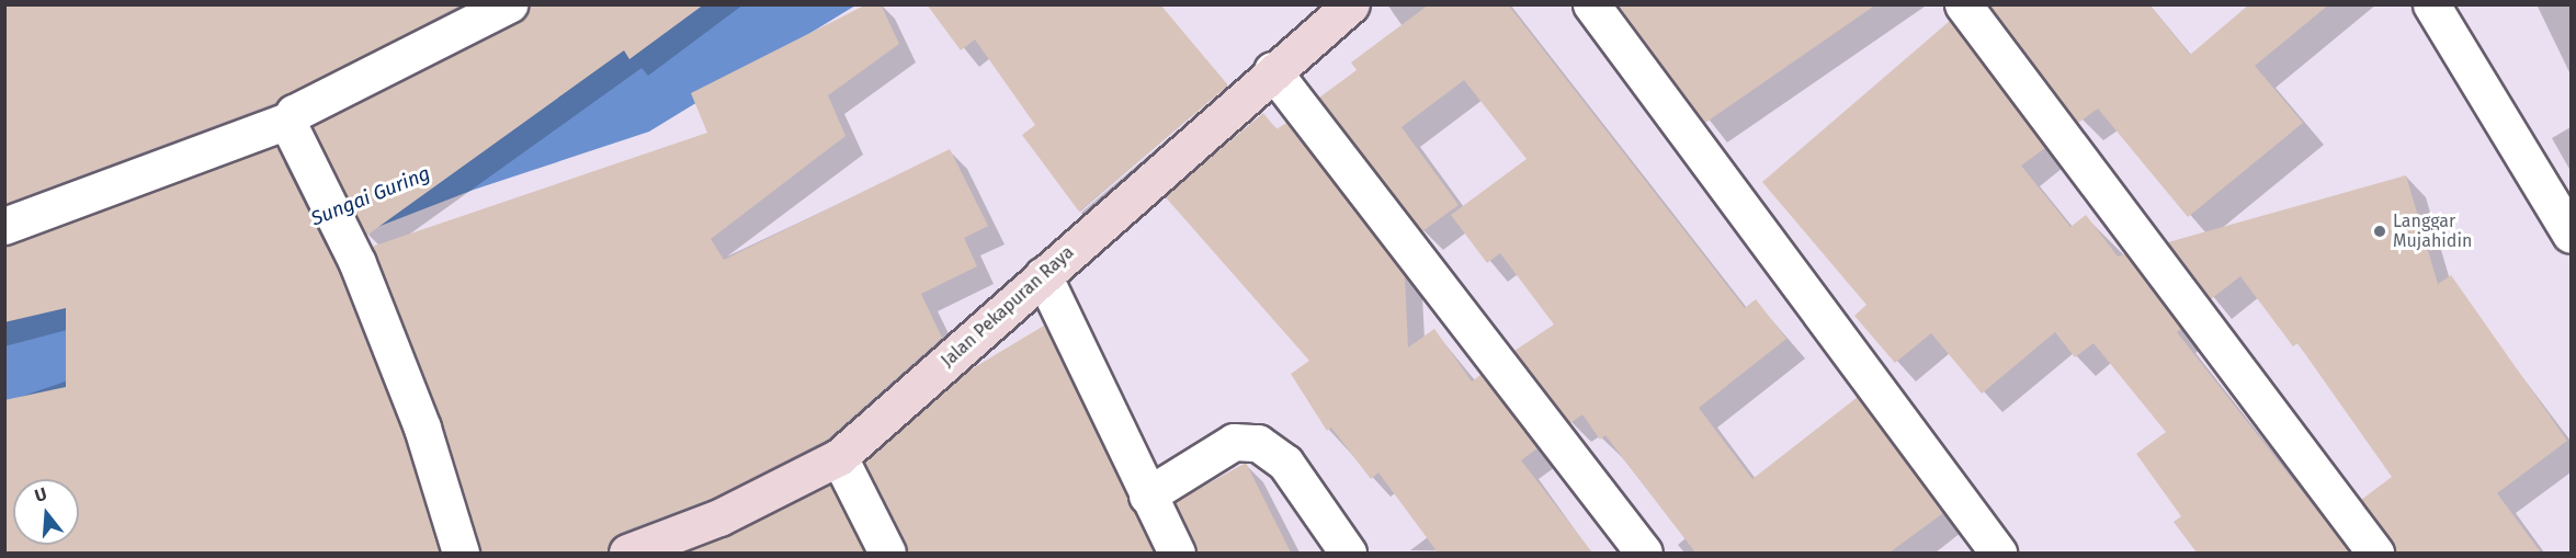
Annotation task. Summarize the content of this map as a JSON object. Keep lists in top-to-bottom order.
{
  "streets": {
    "street": ["Jalan Pekapuran Raya"]
  },
  "water": ["Sungai Guring"],
  "places": ["Langgar Mujahidin"],
  "north": "top"
}
